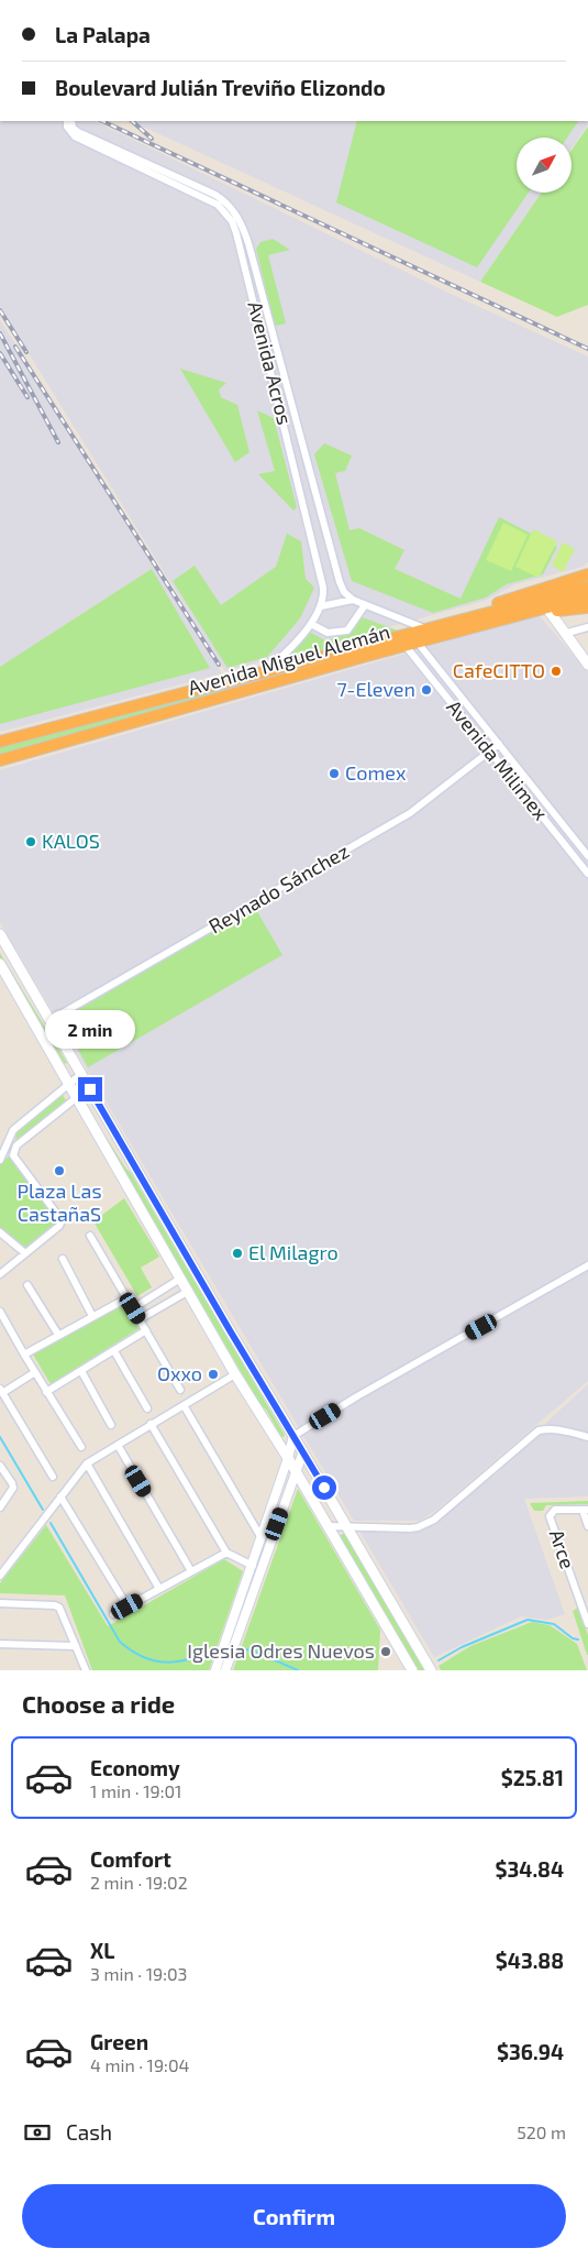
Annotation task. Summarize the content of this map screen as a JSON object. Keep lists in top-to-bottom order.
{
  "streets": {
    "highway": ["Avenida Miguel Alemán"],
    "street": [
      "Avenida Acros",
      "Avenida Milimex",
      "Reynado Sánchez",
      "Arce"
    ]
  },
  "crossings": [
    ["Avenida Acros", "Avenida Miguel Alemán"],
    ["Avenida Miguel Alemán", "Avenida Milimex"],
    ["Avenida Milimex", "Reynado Sánchez"]
  ],
  "places": [
    "CafeCITTO",
    "7-Eleven",
    "Comex",
    "KALOS",
    "Plaza Las CastañaS",
    "El Milagro",
    "Oxxo",
    "Iglesia Odres Nuevos"
  ],
  "north": "top right",
  "page": {
    "banner": ["La Palapa", "Boulevard Julián Treviño Elizondo"],
    "bubble": "2 min",
    "heading": "Choose a ride",
    "list": [
      {
        "name": "Economy",
        "note": "1 min · 19:01",
        "value": "$25.81"
      },
      {
        "name": "Comfort",
        "note": "2 min · 19:02",
        "value": "$34.84"
      },
      {
        "name": "XL",
        "note": "3 min · 19:03",
        "value": "$43.88"
      },
      {
        "name": "Green",
        "note": "4 min · 19:04",
        "value": "$36.94"
      }
    ],
    "pay": ["Cash", "520 m"],
    "buttons": "Confirm"
  }
}
